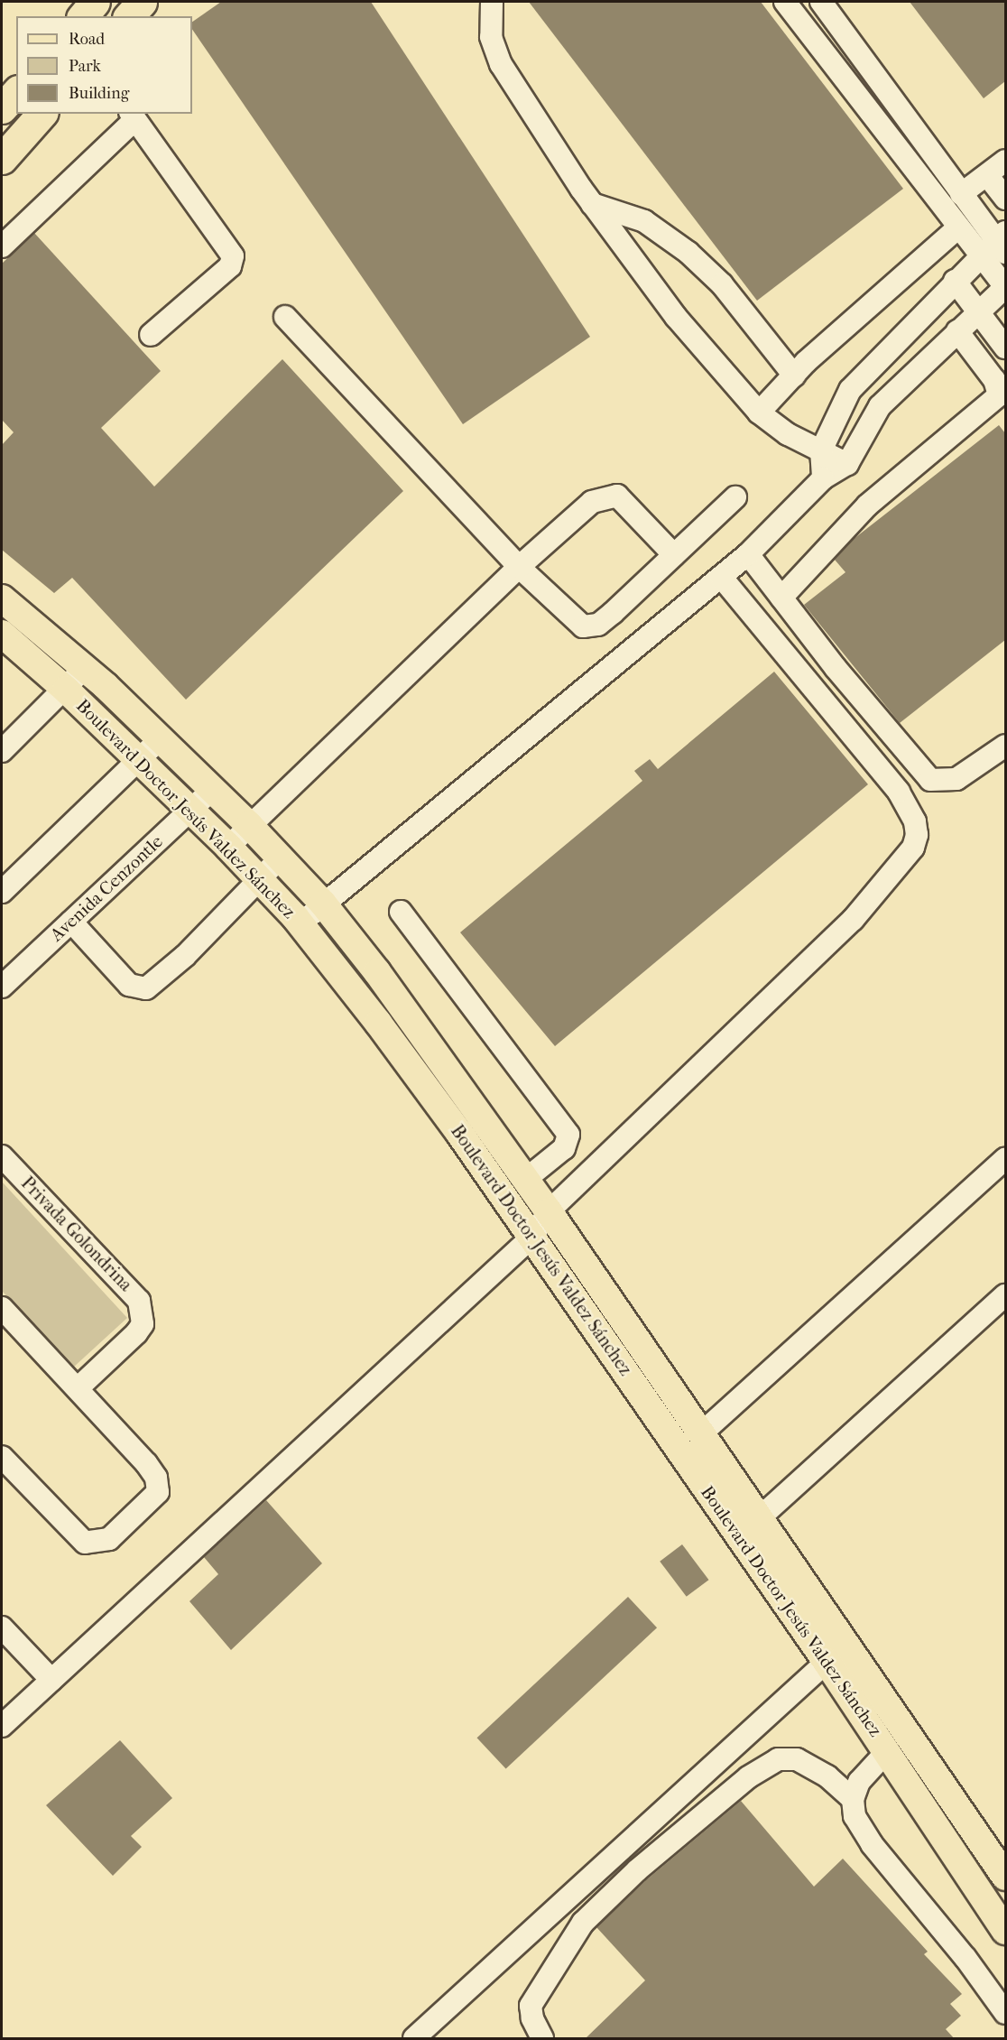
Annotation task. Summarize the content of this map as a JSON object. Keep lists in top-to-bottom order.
{
  "streets": {
    "main road": ["Boulevard Doctor Jesús Valdez Sánchez"],
    "street": ["Avenida Cenzontle", "Privada Golondrina"]
  },
  "crossings": [
    ["Boulevard Doctor Jesús Valdez Sánchez", "Avenida Cenzontle"]
  ],
  "legend": ["Road", "Park", "Building"]
}
